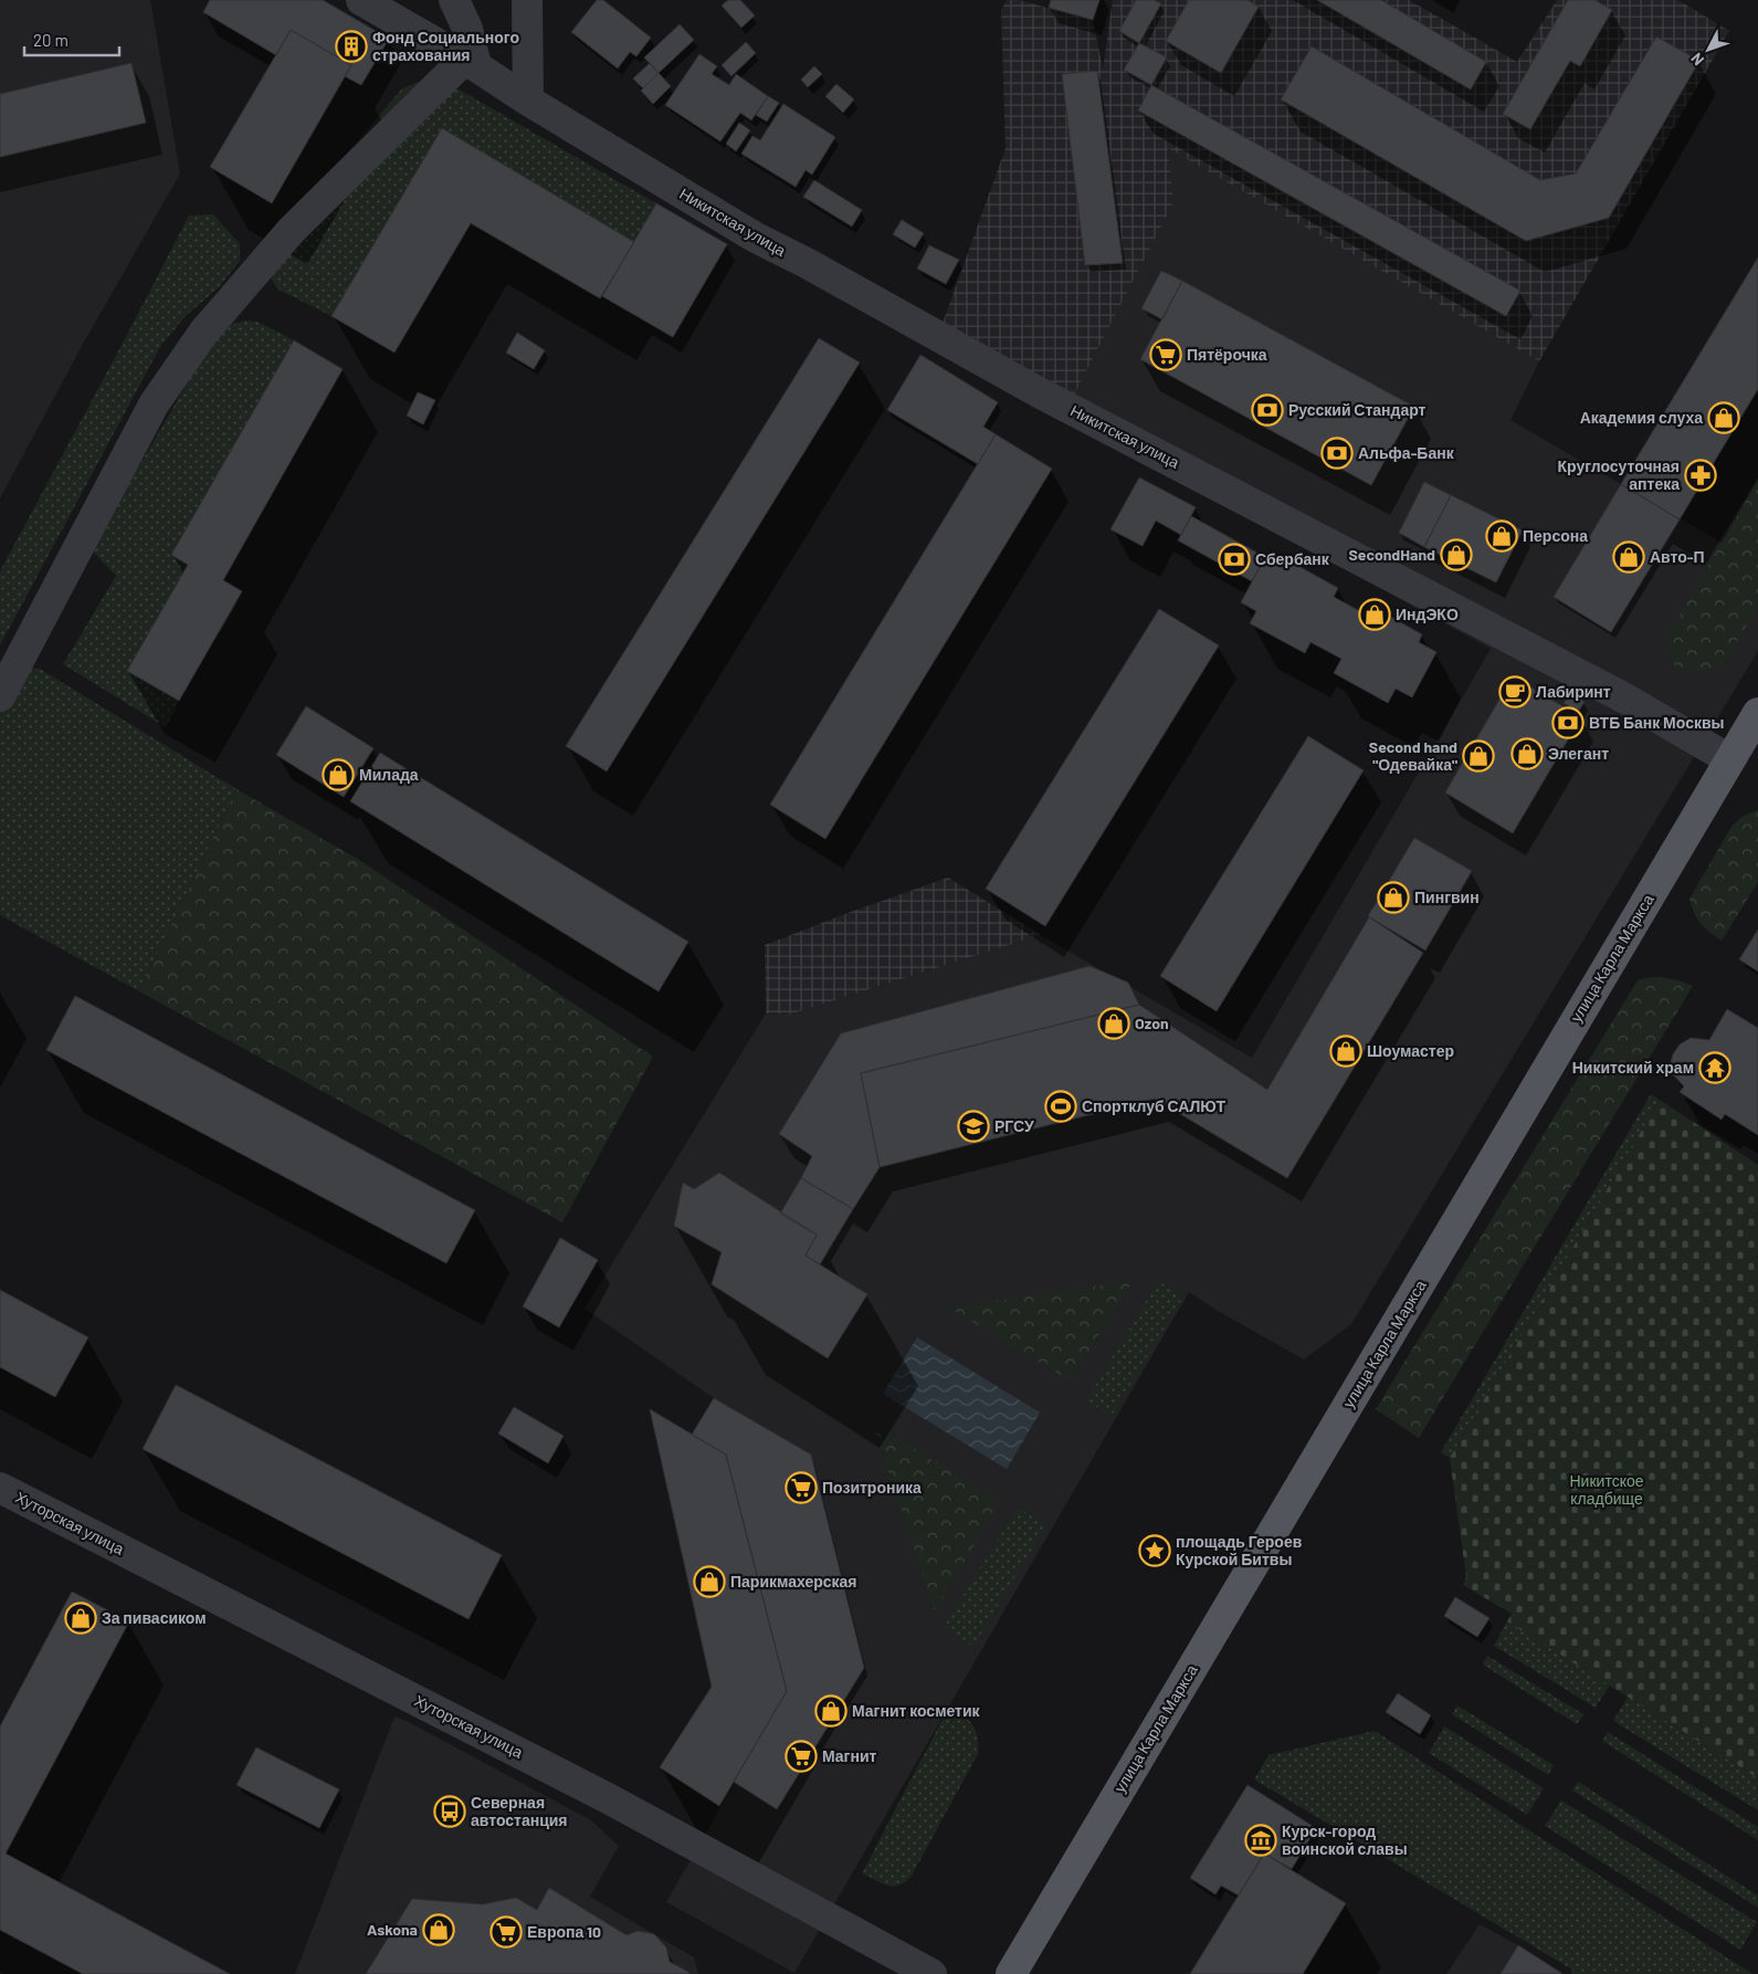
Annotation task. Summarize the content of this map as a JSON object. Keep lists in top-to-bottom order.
{
  "streets": {
    "main road": ["улица Карла Маркса"],
    "street": ["Никитская улица", "Хуторская улица"]
  },
  "crossings": [
    ["Никитская улица", "улица Карла Маркса"]
  ],
  "parks": ["Никитское кладбище"],
  "places": {
    "building": ["Фонд Социального страхования"],
    "supermarket": [
      "Пятёрочка",
      "Позитроника",
      "Магнит",
      "Европа 10"
    ],
    "bank": [
      "Русский Стандарт",
      "Альфа-Банк",
      "Сбербанк",
      "ВТБ Банк Москвы"
    ],
    "shop": [
      "Академия слуха",
      "Персона",
      "SecondHand",
      "Авто-П",
      "ИндЭКО",
      "Элегант",
      "Second hand \"Одевайка\"",
      "Милада",
      "Пингвин",
      "Ozon",
      "Шоумастер",
      "Парикмахерская",
      "За пивасиком",
      "Магнит косметик",
      "Askona"
    ],
    "pharmacy": ["Круглосуточная аптека"],
    "cafe": ["Лабиринт"],
    "temple": ["Никитский храм"],
    "sports": ["Спортклуб САЛЮТ"],
    "school or university": ["РГСУ"],
    "place": ["площадь Героев Курской Битвы"],
    "bus stop": ["Северная автостанция"],
    "museum": ["Курск-город воинской славы"]
  },
  "scale_bar": "20 m",
  "north": "bottom left"
}
